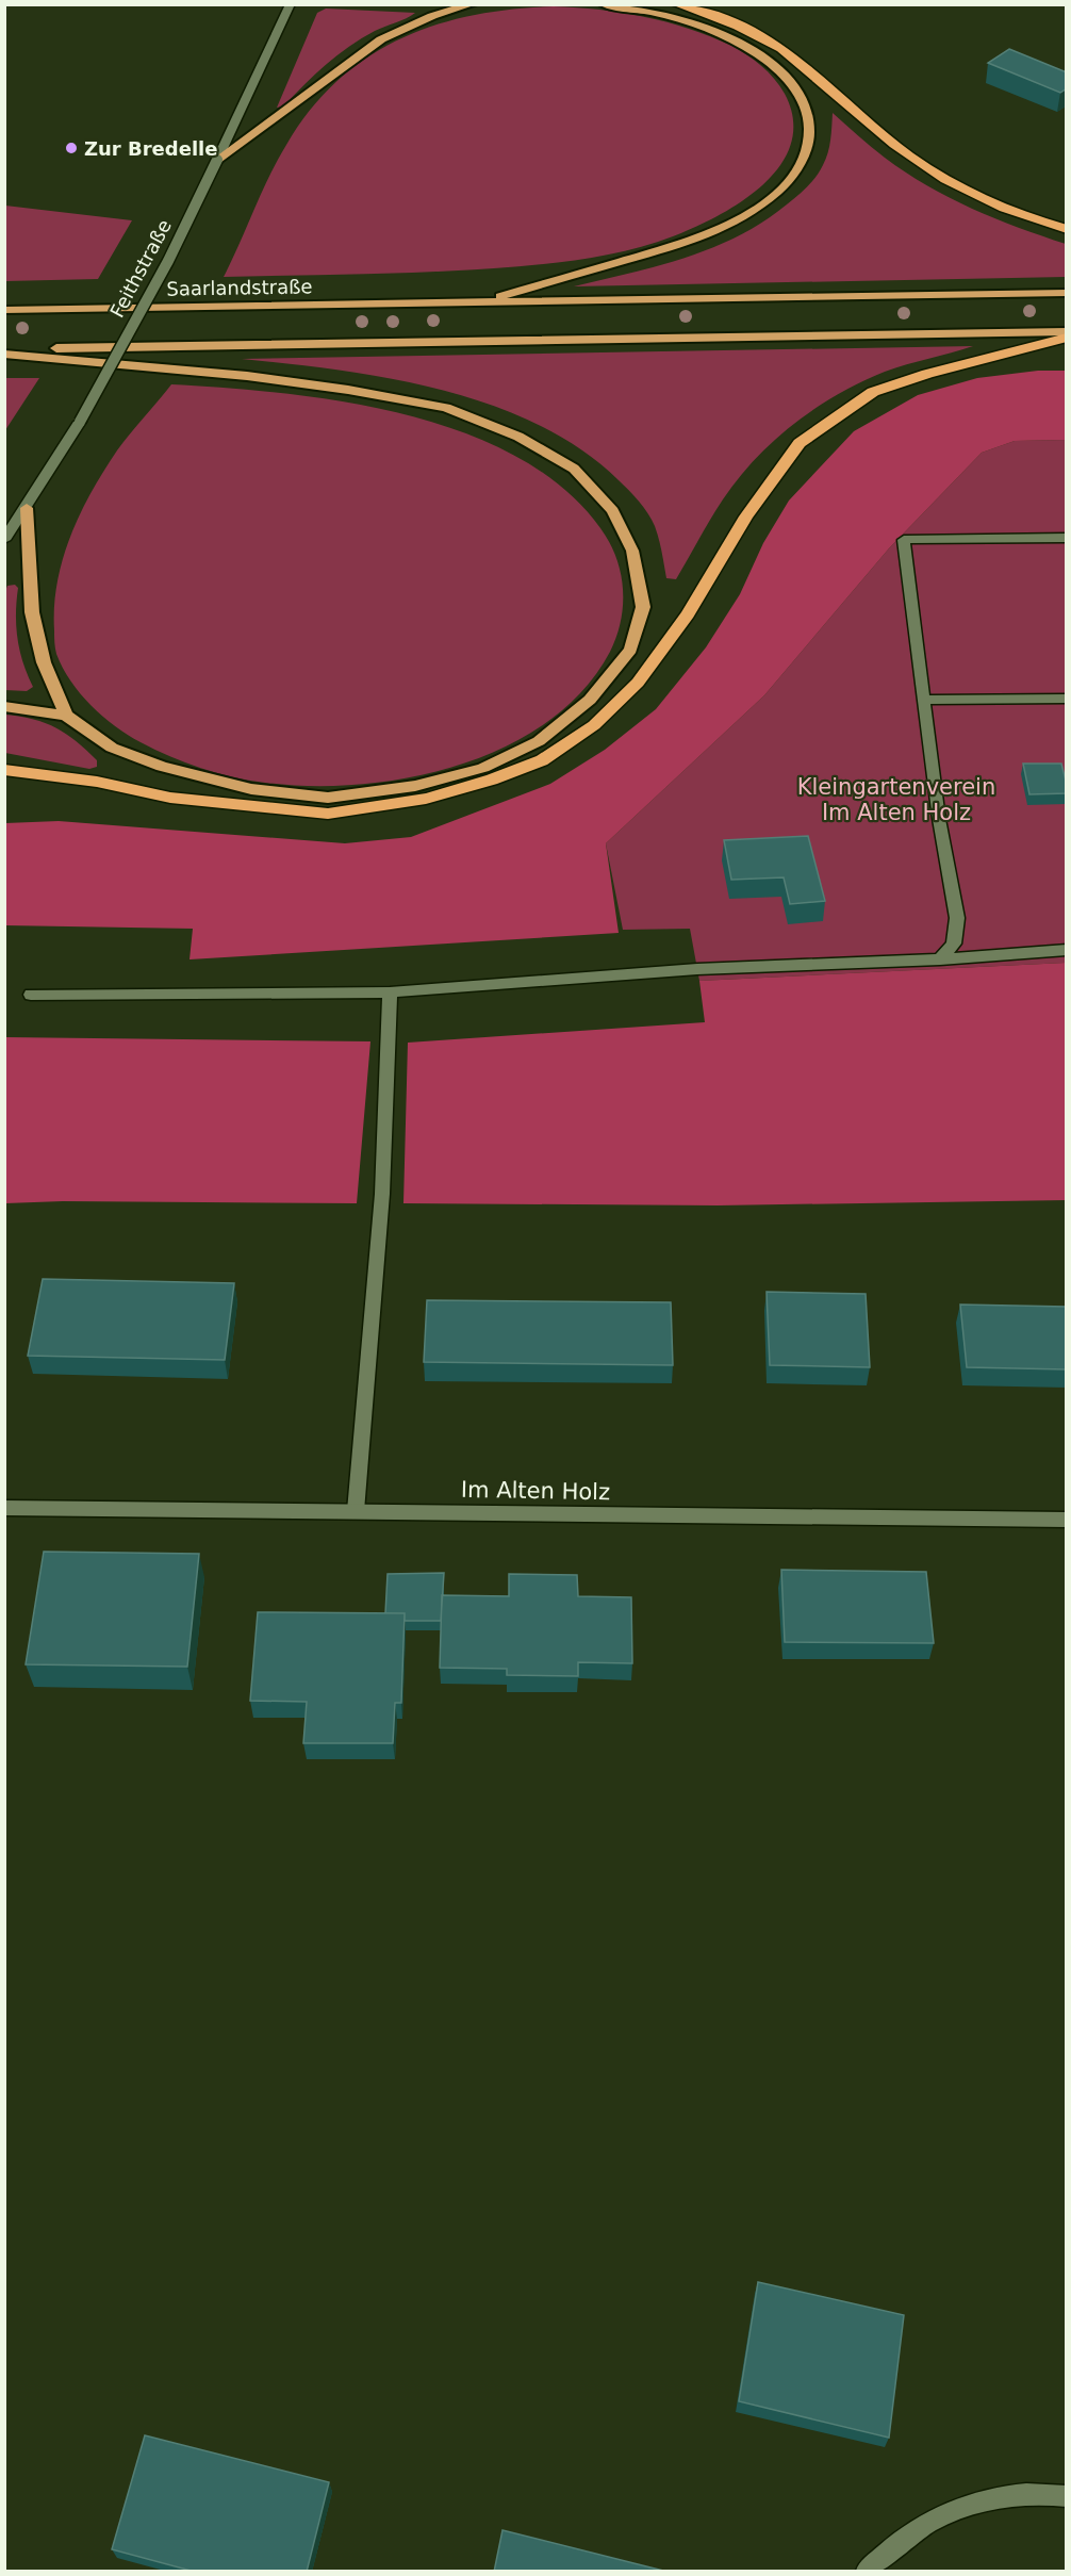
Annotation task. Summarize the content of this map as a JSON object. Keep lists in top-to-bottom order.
{
  "streets": {
    "highway": ["Saarlandstraße"],
    "main road": ["Feithstraße", "Im Alten Holz"]
  },
  "parks": ["Kleingartenverein Im Alten Holz"],
  "places": ["Zur Bredelle"]
}
